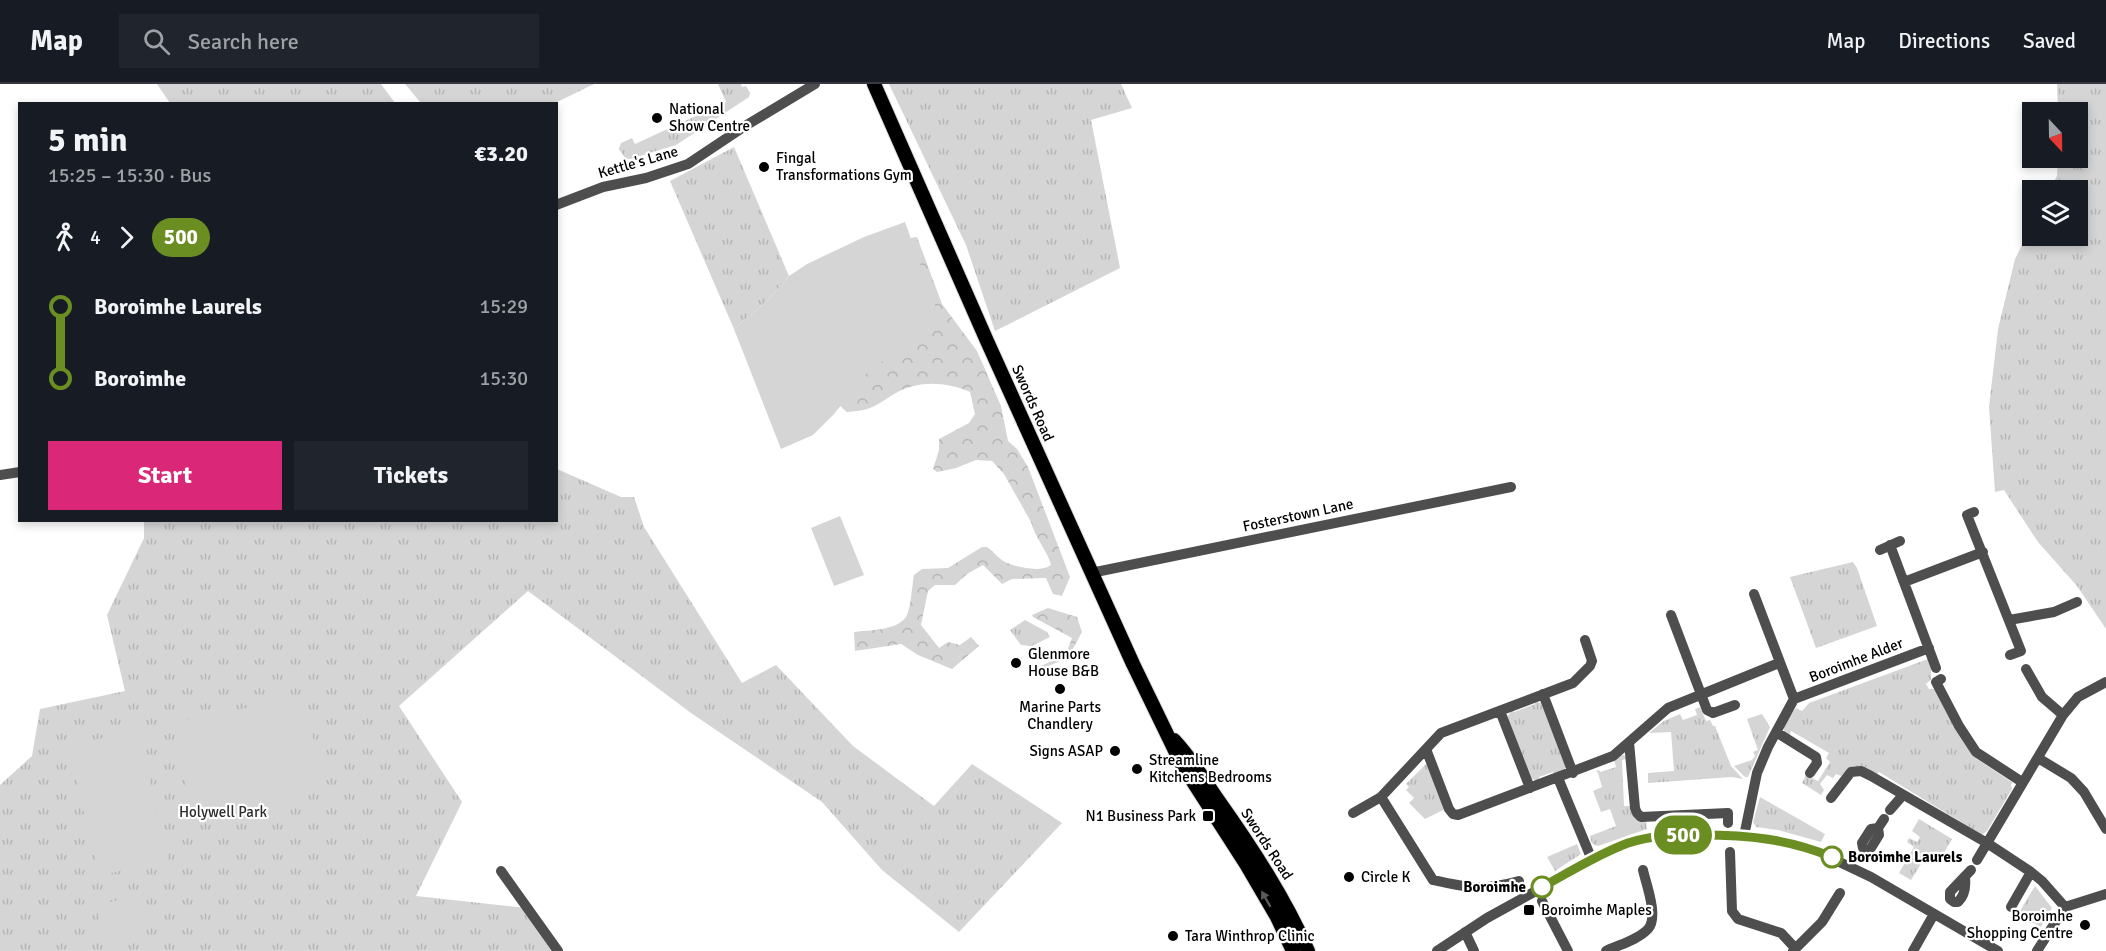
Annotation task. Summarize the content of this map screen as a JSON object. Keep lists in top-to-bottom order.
{
  "streets": {
    "main road": ["Swords Road"],
    "street": ["Kettle's Lane", "Fosterstown Lane", "Boroimhe Alder"]
  },
  "crossings": [
    ["Swords Road", "Fosterstown Lane"]
  ],
  "parks": ["Holywell Park"],
  "places": {
    "other": [
      "National Show Centre",
      "Fingal Transformations Gym",
      "Glenmore House B&B",
      "Marine Parts Chandlery",
      "Signs ASAP",
      "Streamline Kitchens Bedrooms",
      "Boroimhe Laurels",
      "Circle K",
      "Boroimhe",
      "Boroimhe Shopping Centre",
      "Tara Winthrop Clinic"
    ],
    "transit": ["N1 Business Park", "Boroimhe Maples"]
  },
  "lines": ["bus line 500"],
  "north": "bottom",
  "page": {
    "header": "Map",
    "search": "Search here",
    "nav": ["Map", "Directions", "Saved"],
    "on_map": "500",
    "heading": ["5 min", "15:25 – 15:30 · Bus", "€3.20"],
    "legs": ["4", "500"],
    "list": [
      {
        "name": "Boroimhe Laurels",
        "value": "15:29"
      },
      {
        "name": "Boroimhe",
        "value": "15:30"
      }
    ],
    "buttons": ["Start", "Tickets"]
  }
}
